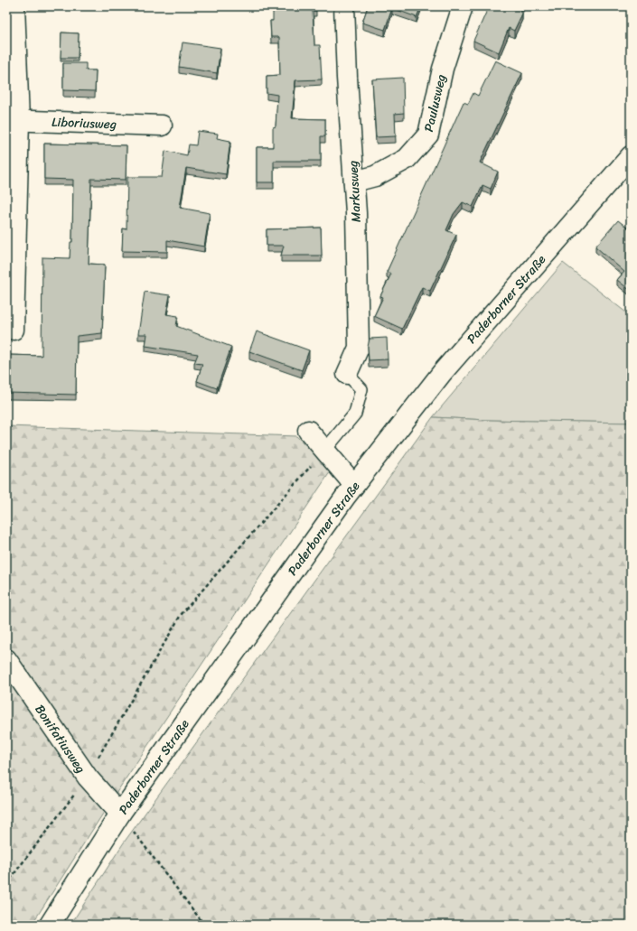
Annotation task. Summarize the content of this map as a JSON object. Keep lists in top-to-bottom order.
{
  "streets": {
    "street": [
      "Paulusweg",
      "Liboriusweg",
      "Markusweg",
      "Paderborner Straße",
      "Bonifatiusweg"
    ]
  },
  "crossings": [
    ["Paulusweg", "Markusweg"],
    ["Paderborner Straße", "Bonifatiusweg"]
  ]
}
